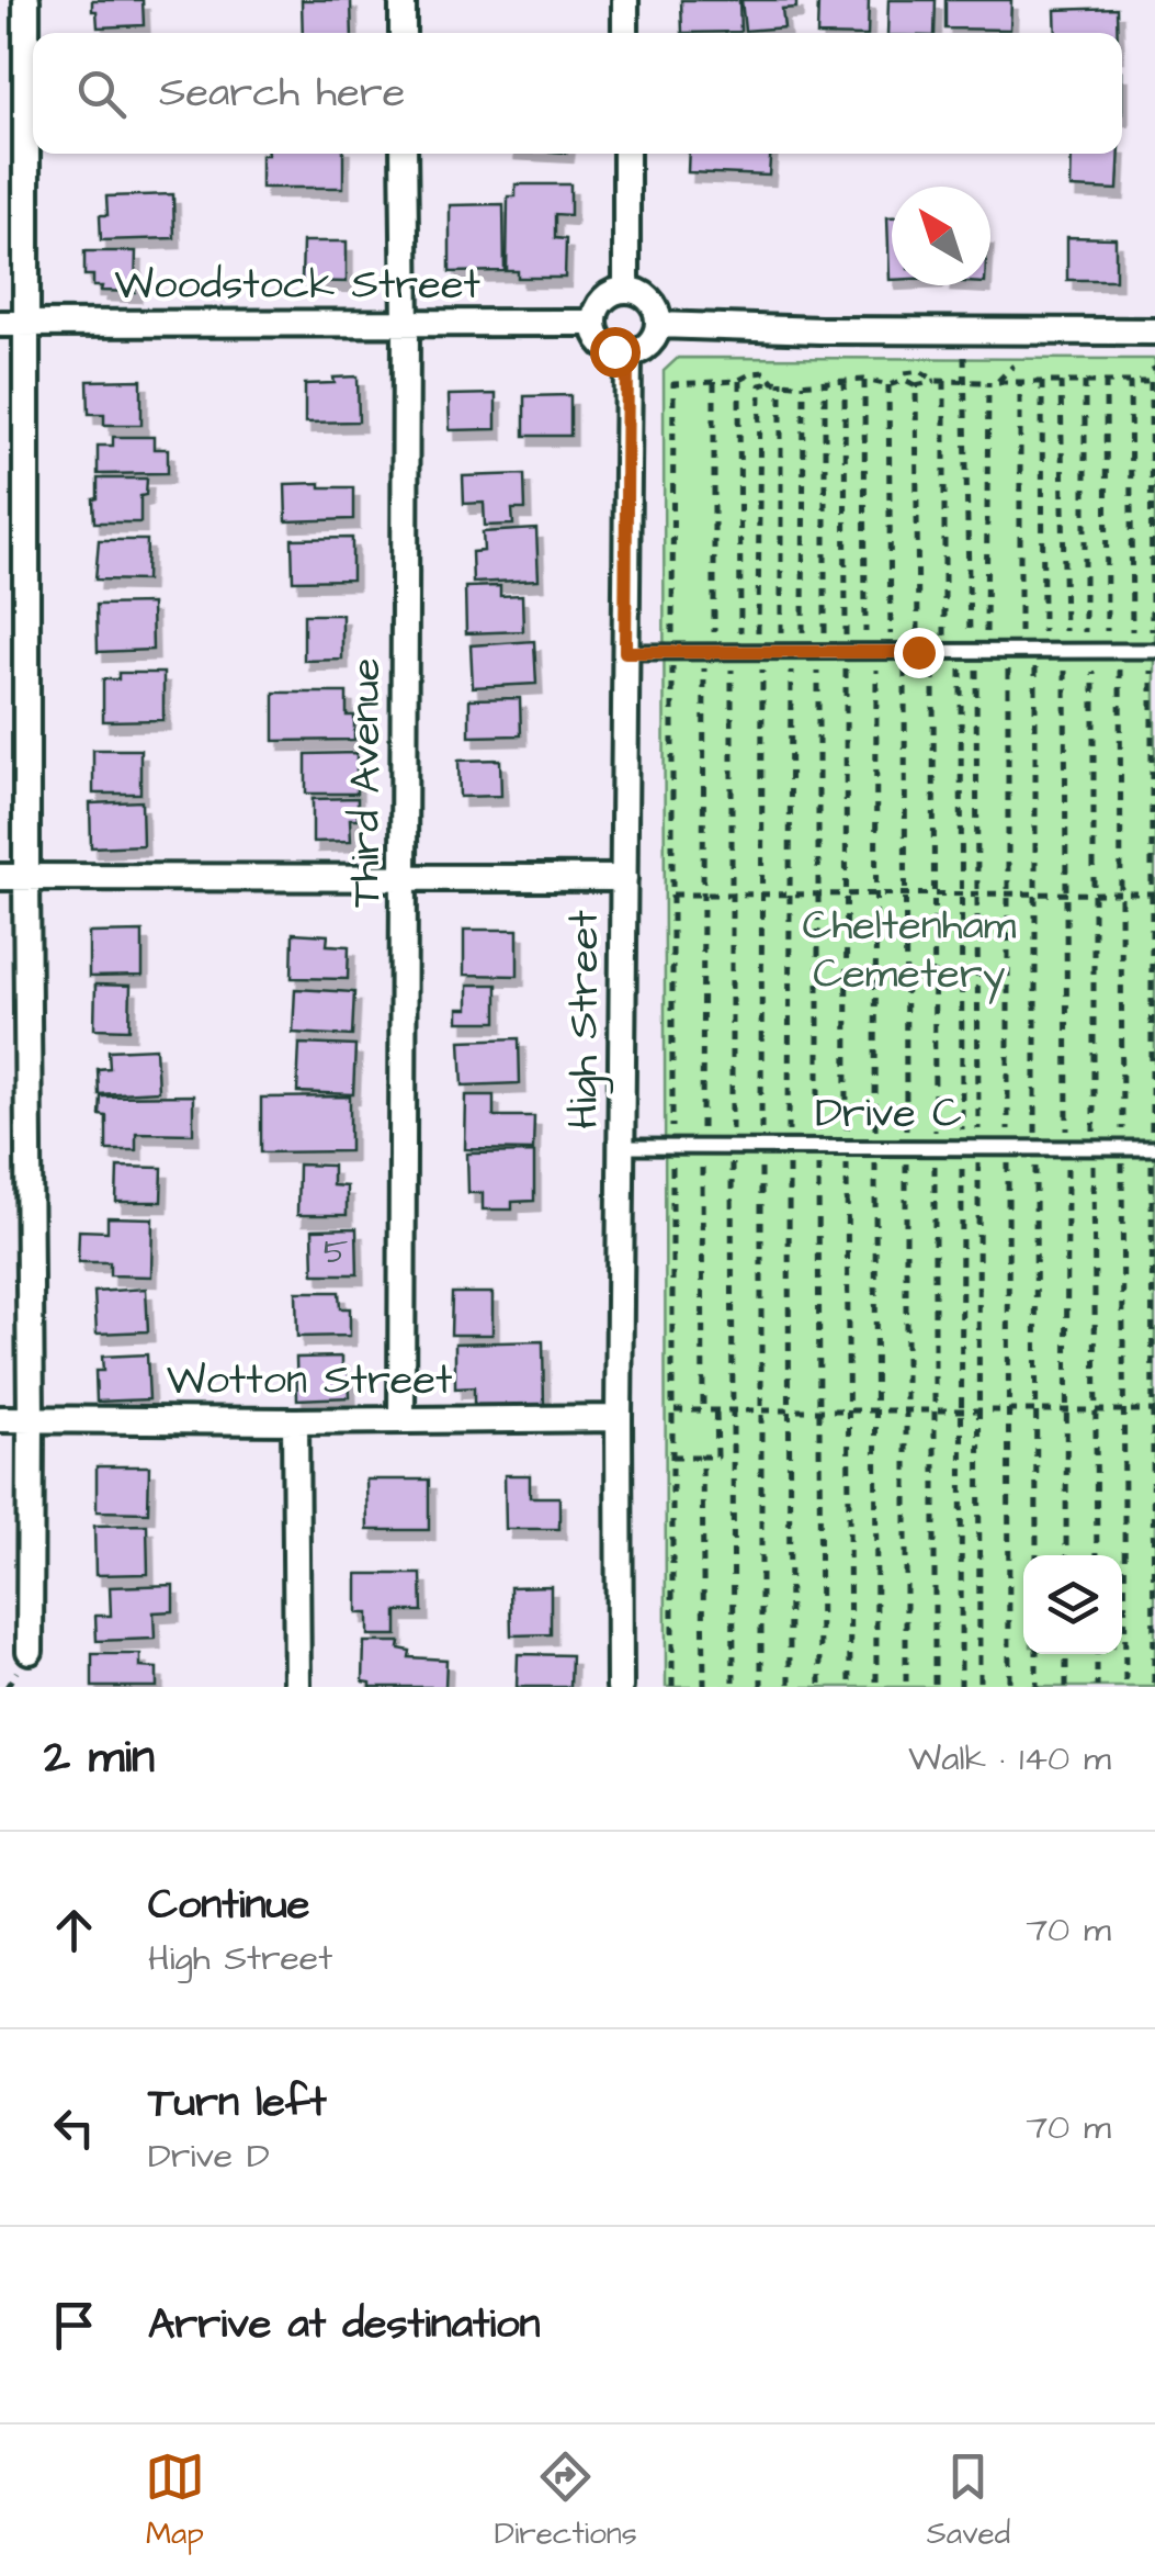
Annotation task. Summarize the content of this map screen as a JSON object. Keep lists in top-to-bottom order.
{
  "streets": {
    "street": [
      "Woodstock Street",
      "Third Avenue",
      "High Street",
      "Wotton Street"
    ],
    "lane": ["Drive C"]
  },
  "crossings": [
    ["Woodstock Street", "Third Avenue"],
    ["Woodstock Street", "High Street"],
    ["Third Avenue", "Wotton Street"],
    ["High Street", "Drive C"],
    ["High Street", "Wotton Street"]
  ],
  "parks": ["Cheltenham Cemetery"],
  "house_numbers": ["5"],
  "north": "top left",
  "page": {
    "search": "Search here",
    "heading": ["2 min", "Walk · 140 m"],
    "list": [
      ["Continue", "High Street", "70 m"],
      ["Turn left", "Drive D", "70 m"],
      "Arrive at destination"
    ],
    "nav": ["Map", "Directions", "Saved"]
  }
}
